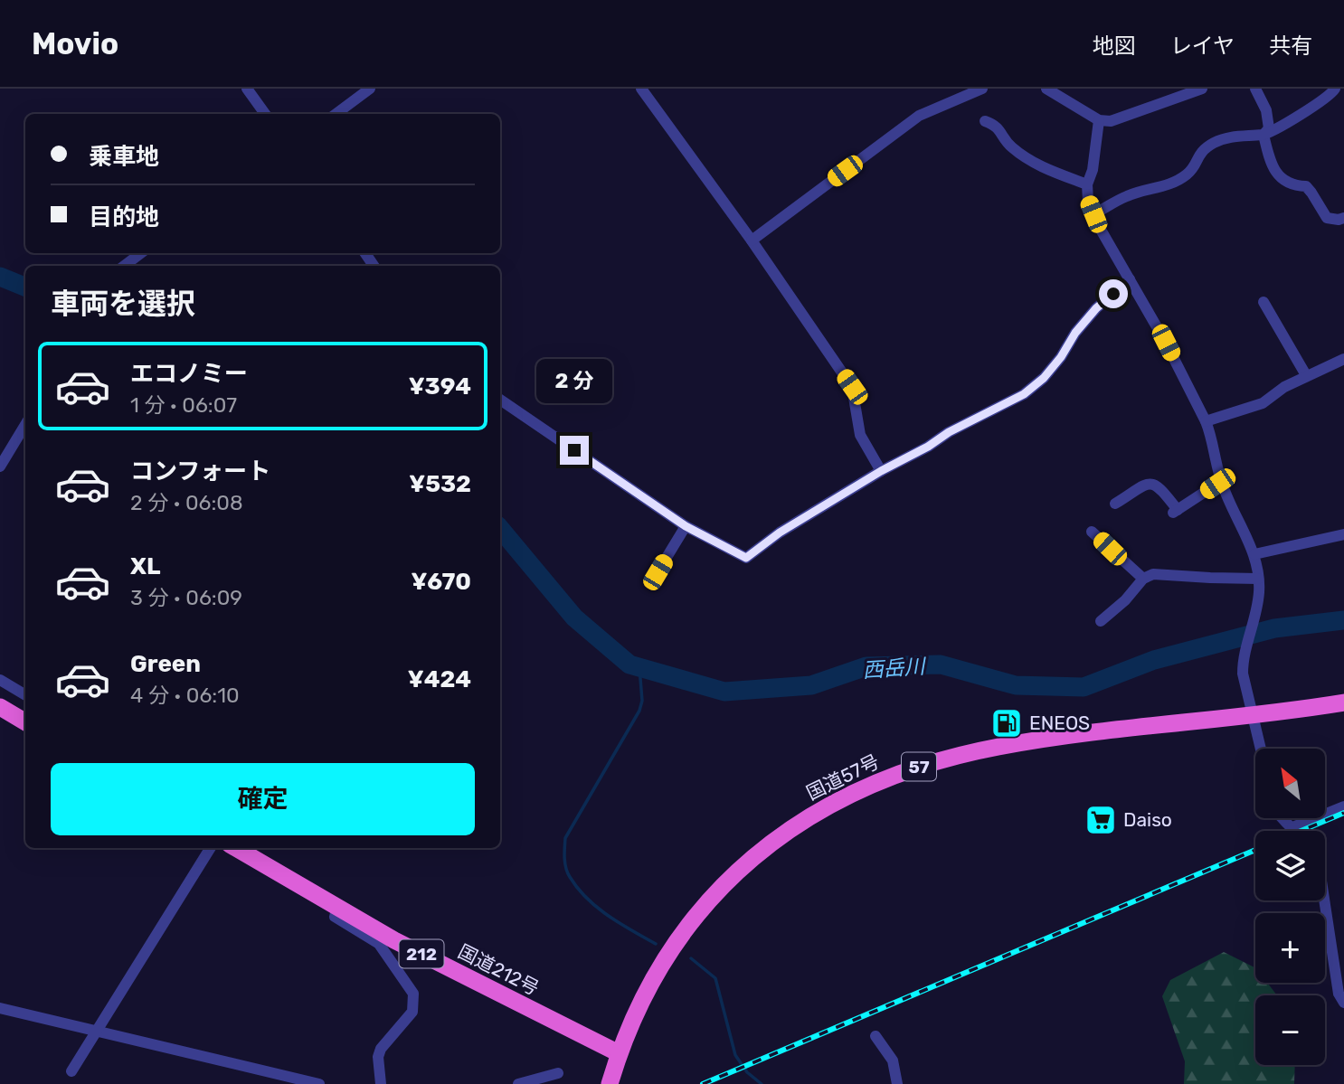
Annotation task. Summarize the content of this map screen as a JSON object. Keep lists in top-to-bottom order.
{
  "streets": {
    "highway": [
      "57",
      "国道57号",
      "212",
      "国道212号"
    ]
  },
  "crossings": [
    ["国道57号", "国道212号"]
  ],
  "water": ["西岳川"],
  "places": {
    "fuel station": ["ENEOS"],
    "supermarket": ["Daiso"]
  },
  "north": "top left",
  "page": {
    "header": "Movio",
    "nav": ["地図", "レイヤ", "共有"],
    "banner": ["乗車地", "目的地"],
    "heading": "車両を選択",
    "list": [
      {
        "name": "エコノミー",
        "note": "1 分 · 06:07",
        "value": "¥394"
      },
      {
        "name": "コンフォート",
        "note": "2 分 · 06:08",
        "value": "¥532"
      },
      {
        "name": "XL",
        "note": "3 分 · 06:09",
        "value": "¥670"
      },
      {
        "name": "Green",
        "note": "4 分 · 06:10",
        "value": "¥424"
      }
    ],
    "bubble": "2 分",
    "map_buttons": ["+", "−"],
    "buttons": "確定"
  }
}
